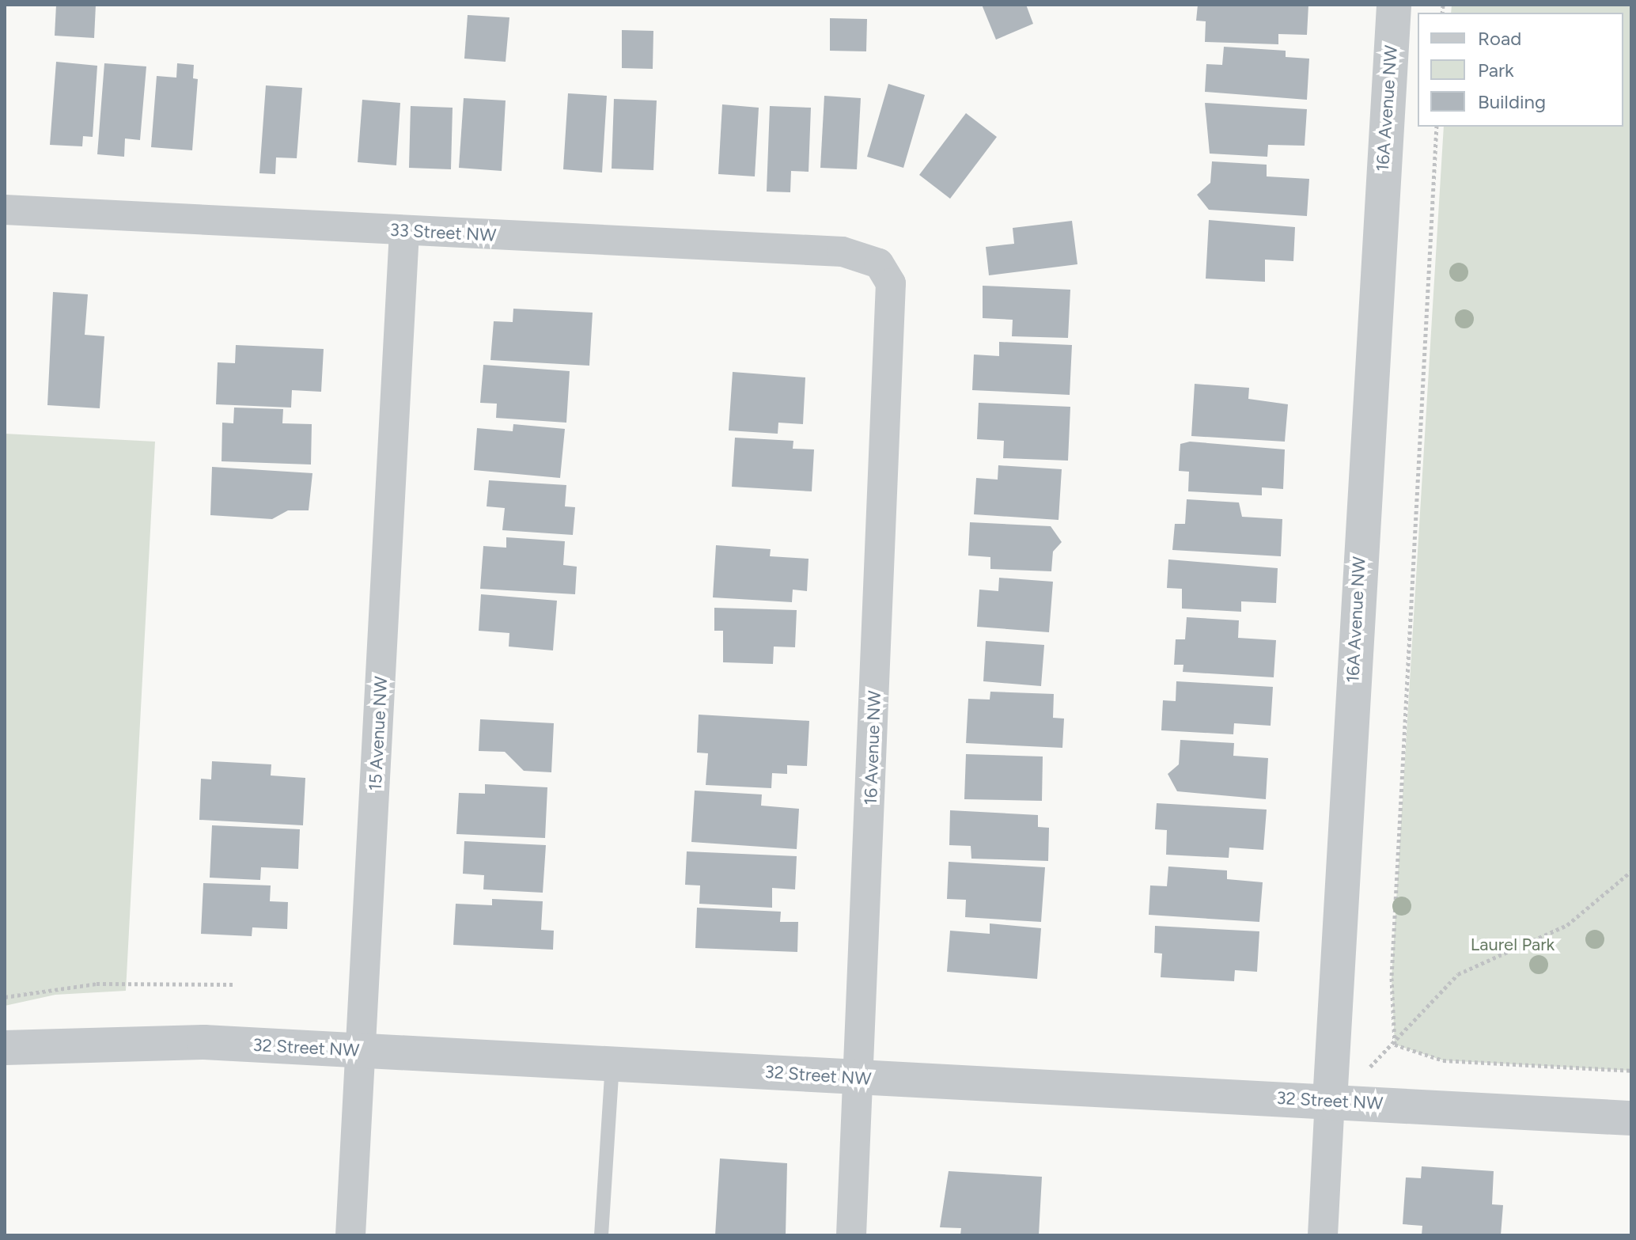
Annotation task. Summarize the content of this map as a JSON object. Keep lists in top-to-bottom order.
{
  "streets": {
    "street": [
      "16A Avenue NW",
      "33 Street NW",
      "15 Avenue NW",
      "16 Avenue NW",
      "32 Street NW"
    ]
  },
  "crossings": [
    ["16A Avenue NW", "32 Street NW"],
    ["33 Street NW", "15 Avenue NW"],
    ["33 Street NW", "16 Avenue NW"],
    ["15 Avenue NW", "32 Street NW"],
    ["16 Avenue NW", "32 Street NW"]
  ],
  "parks": ["Laurel Park"],
  "legend": ["Road", "Park", "Building"]
}
